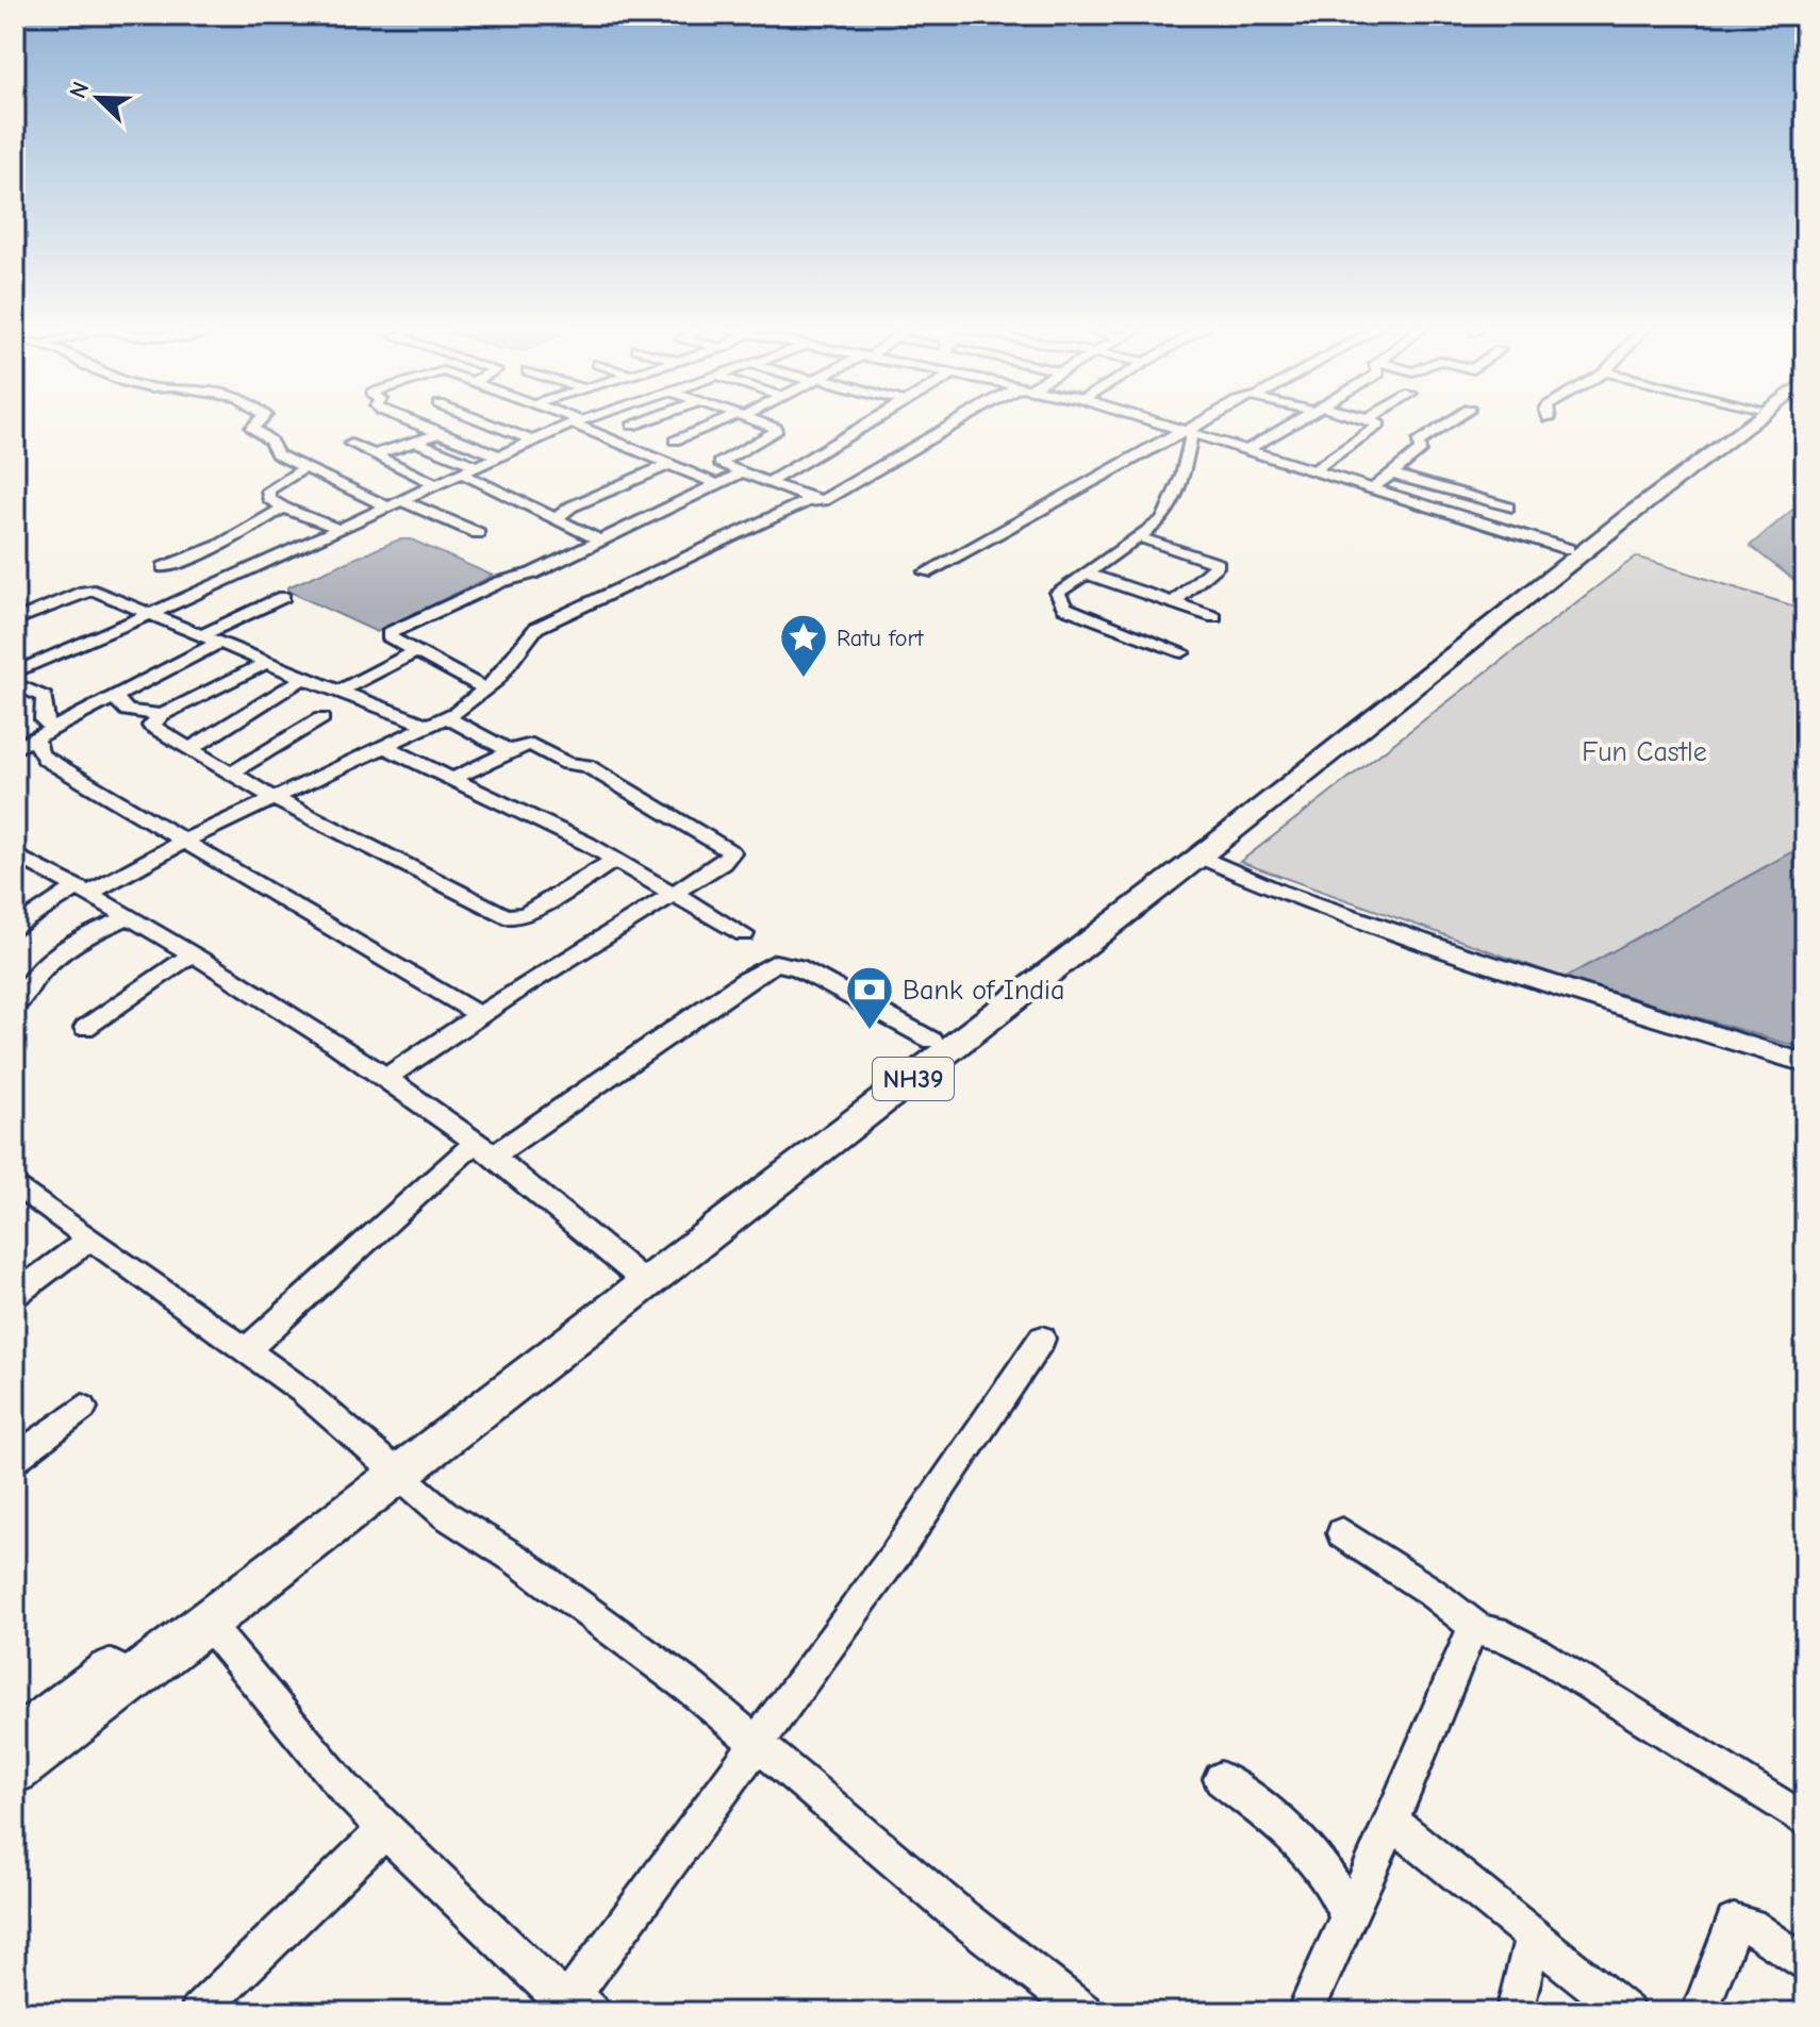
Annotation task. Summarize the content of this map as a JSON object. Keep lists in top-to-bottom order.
{
  "streets": {
    "highway": ["NH39"]
  },
  "parks": ["Fun Castle"],
  "places": {
    "place": ["Ratu fort"],
    "bank": ["Bank of India"]
  },
  "north": "top left"
}
